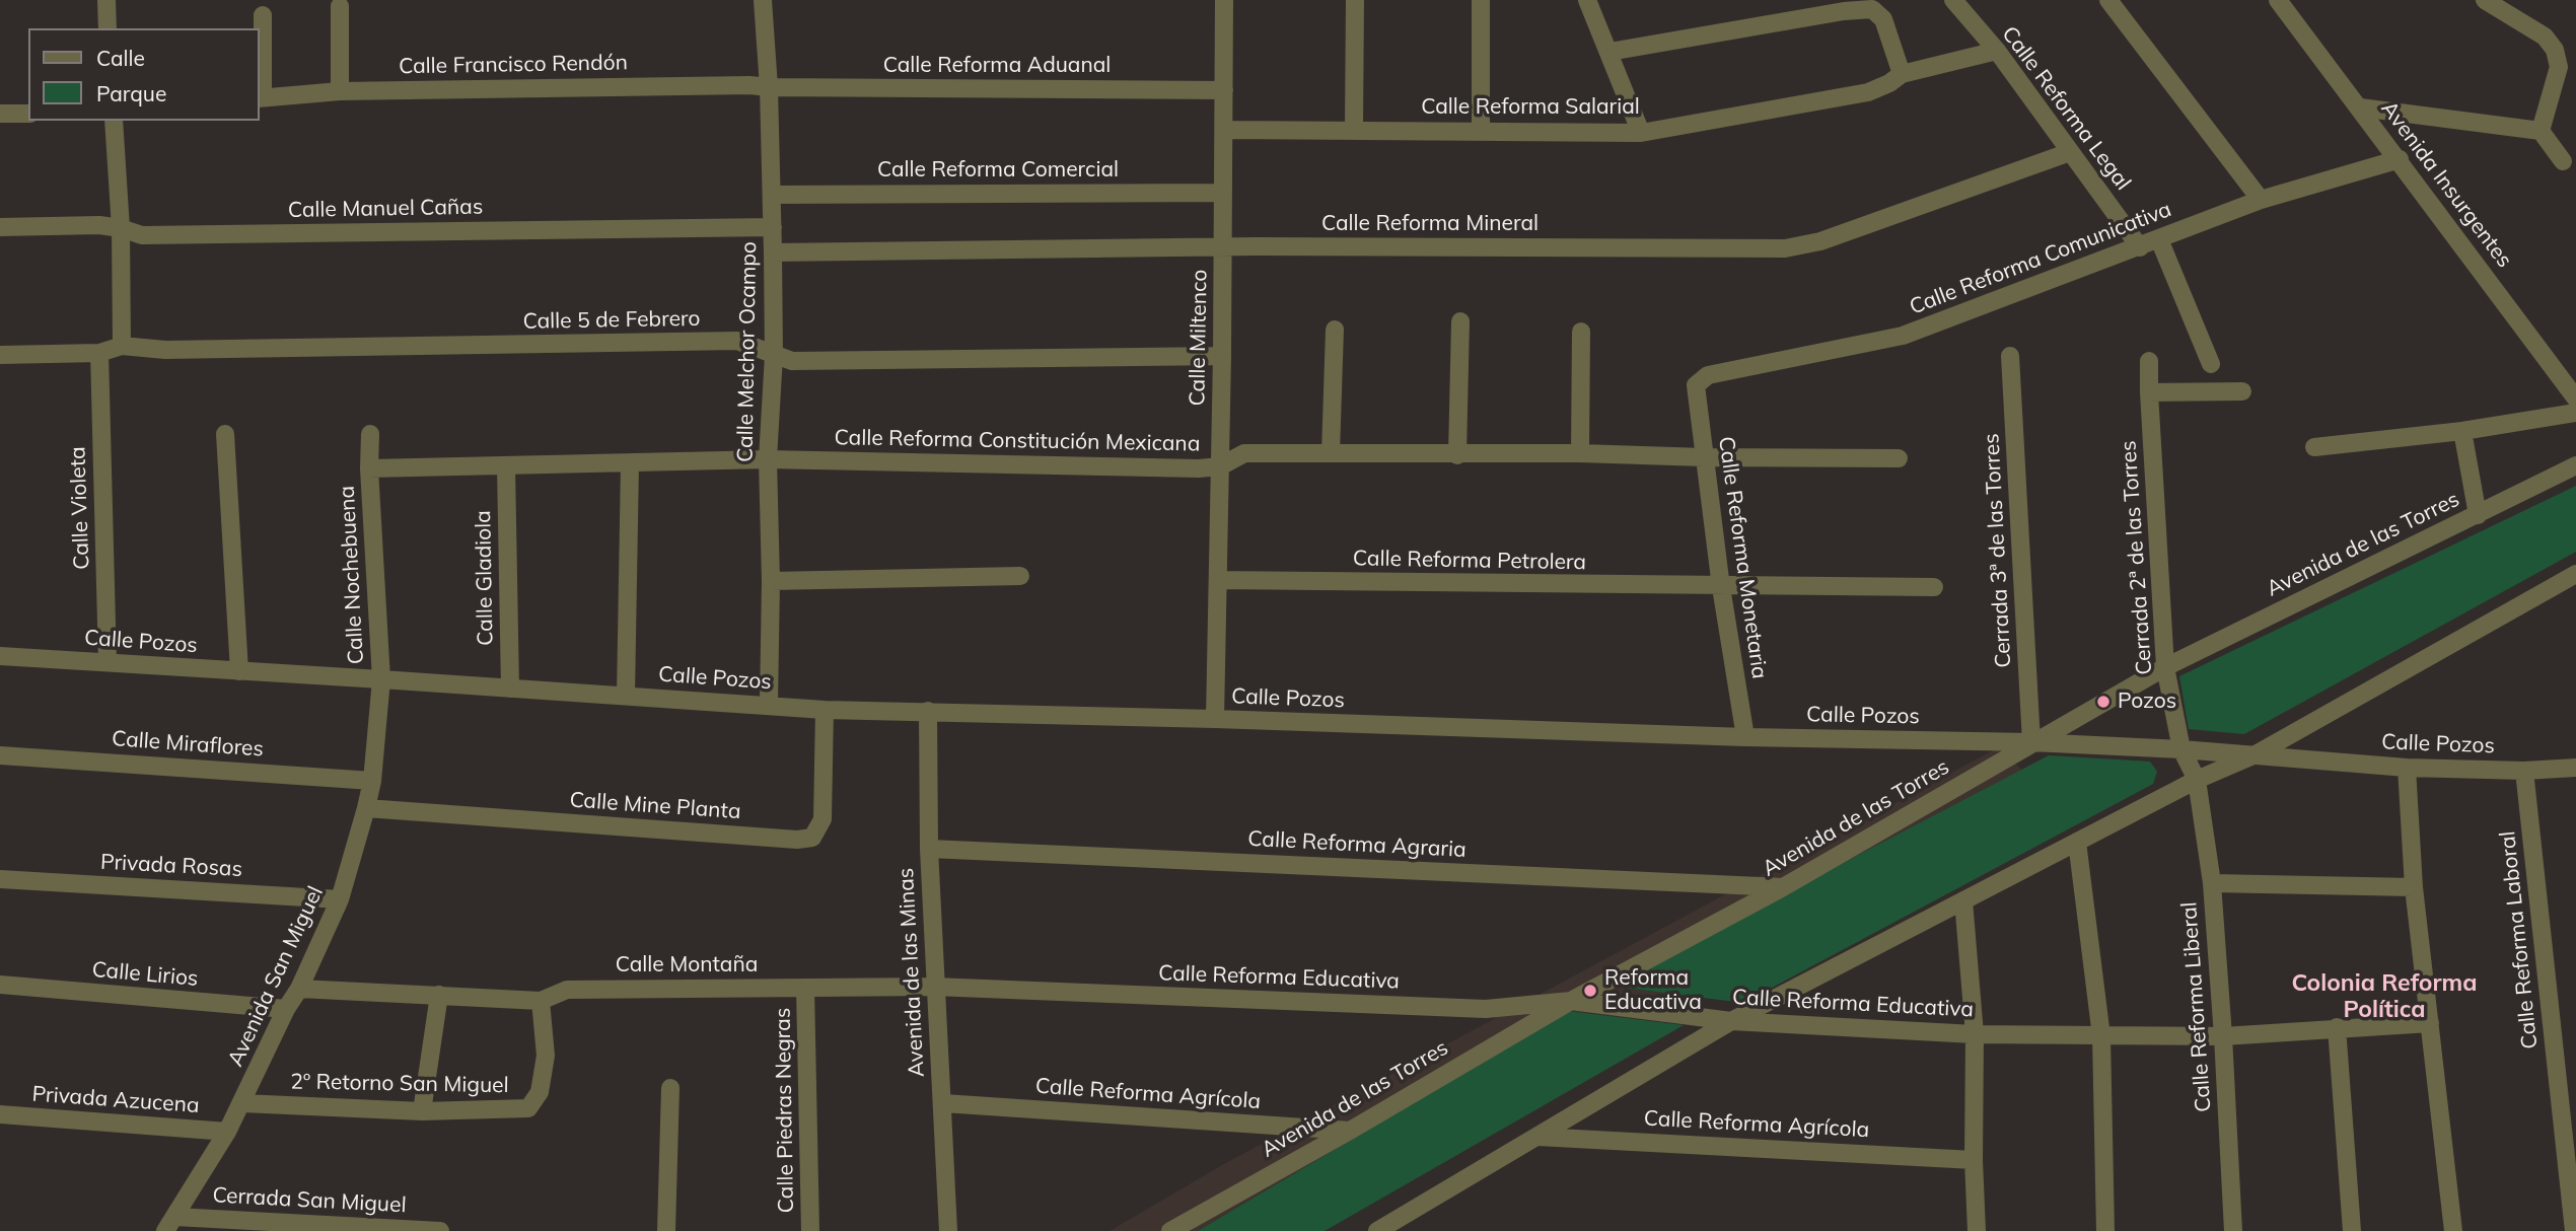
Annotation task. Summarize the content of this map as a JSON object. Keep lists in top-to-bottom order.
{
  "streets": {
    "street": [
      "Calle Francisco Rendón",
      "Calle Reforma Aduanal",
      "Calle Reforma Salarial",
      "Calle Reforma Legal",
      "Calle Reforma Comercial",
      "Avenida Insurgentes",
      "Calle Manuel Cañas",
      "Calle Reforma Mineral",
      "Calle Reforma Comunicativa",
      "Calle 5 de Febrero",
      "Calle Miltenco",
      "Calle Melchor Ocampo",
      "Calle Reforma Constitución Mexicana",
      "Calle Violeta",
      "Avenida de las Torres",
      "Cerrada 3ª de las Torres",
      "Calle Reforma Monetaria",
      "Cerrada 2ª de las Torres",
      "Calle Reforma Petrolera",
      "Calle Nochebuena",
      "Calle Gladiola",
      "Calle Pozos",
      "Calle Miraflores",
      "Calle Mine Planta",
      "Calle Reforma Agraria",
      "Privada Rosas",
      "Calle Reforma Laboral",
      "Calle Montaña",
      "Avenida de las Minas",
      "Calle Lirios",
      "Avenida San Miguel",
      "Calle Reforma Educativa",
      "Calle Reforma Liberal",
      "2º Retorno San Miguel",
      "Calle Reforma Agrícola",
      "Privada Azucena",
      "Calle Piedras Negras",
      "Cerrada San Miguel"
    ]
  },
  "crossings": [
    ["Calle Francisco Rendón", "Calle Reforma Aduanal"],
    ["Calle Francisco Rendón", "Calle Melchor Ocampo"],
    ["Calle Reforma Aduanal", "Calle Miltenco"],
    ["Calle Reforma Aduanal", "Calle Melchor Ocampo"],
    ["Calle Reforma Salarial", "Calle Reforma Legal"],
    ["Calle Reforma Salarial", "Calle Miltenco"],
    ["Calle Reforma Legal", "Calle Reforma Mineral"],
    ["Calle Reforma Legal", "Calle Reforma Comunicativa"],
    ["Calle Reforma Comercial", "Calle Miltenco"],
    ["Calle Reforma Comercial", "Calle Melchor Ocampo"],
    ["Avenida Insurgentes", "Calle Reforma Comunicativa"],
    ["Calle Manuel Cañas", "Calle Melchor Ocampo"],
    ["Calle Reforma Mineral", "Calle Miltenco"],
    ["Calle Reforma Mineral", "Calle Melchor Ocampo"],
    ["Calle Reforma Comunicativa", "Calle Reforma Monetaria"],
    ["Calle 5 de Febrero", "Calle Miltenco"],
    ["Calle 5 de Febrero", "Calle Melchor Ocampo"],
    ["Calle 5 de Febrero", "Calle Violeta"],
    ["Calle Miltenco", "Calle Reforma Constitución Mexicana"],
    ["Calle Miltenco", "Calle Reforma Petrolera"],
    ["Calle Miltenco", "Calle Pozos"],
    ["Calle Melchor Ocampo", "Calle Reforma Constitución Mexicana"],
    ["Calle Melchor Ocampo", "Calle Pozos"],
    ["Calle Reforma Constitución Mexicana", "Calle Reforma Monetaria"],
    ["Calle Reforma Constitución Mexicana", "Calle Nochebuena"],
    ["Calle Reforma Constitución Mexicana", "Calle Gladiola"],
    ["Calle Violeta", "Calle Pozos"],
    ["Avenida de las Torres", "Cerrada 3ª de las Torres"],
    ["Avenida de las Torres", "Cerrada 2ª de las Torres"],
    ["Avenida de las Torres", "Calle Pozos"],
    ["Avenida de las Torres", "Calle Reforma Agraria"],
    ["Avenida de las Torres", "Calle Reforma Educativa"],
    ["Avenida de las Torres", "Calle Reforma Agrícola"],
    ["Cerrada 3ª de las Torres", "Calle Pozos"],
    ["Calle Reforma Monetaria", "Calle Reforma Petrolera"],
    ["Calle Reforma Monetaria", "Calle Pozos"],
    ["Cerrada 2ª de las Torres", "Calle Pozos"],
    ["Cerrada 2ª de las Torres", "Calle Reforma Liberal"],
    ["Calle Nochebuena", "Calle Pozos"],
    ["Calle Nochebuena", "Avenida San Miguel"],
    ["Calle Gladiola", "Calle Pozos"],
    ["Calle Pozos", "Calle Mine Planta"],
    ["Calle Pozos", "Calle Reforma Laboral"],
    ["Calle Pozos", "Avenida de las Minas"],
    ["Calle Pozos", "Avenida San Miguel"],
    ["Calle Miraflores", "Avenida San Miguel"],
    ["Calle Mine Planta", "Avenida San Miguel"],
    ["Calle Reforma Agraria", "Avenida de las Minas"],
    ["Privada Rosas", "Avenida San Miguel"],
    ["Calle Montaña", "Calle Reforma Educativa"],
    ["Calle Montaña", "2º Retorno San Miguel"],
    ["Calle Montaña", "Calle Piedras Negras"],
    ["Avenida de las Minas", "Calle Reforma Educativa"],
    ["Avenida de las Minas", "Calle Reforma Agrícola"],
    ["Calle Lirios", "Avenida San Miguel"],
    ["Avenida San Miguel", "2º Retorno San Miguel"],
    ["Avenida San Miguel", "Privada Azucena"],
    ["Avenida San Miguel", "Cerrada San Miguel"],
    ["Calle Reforma Educativa", "Calle Reforma Liberal"],
    ["Calle Reforma Educativa", "Calle Piedras Negras"]
  ],
  "districts": ["Colonia Reforma Política"],
  "places": ["Pozos", "Reforma Educativa"],
  "legend": ["Calle", "Parque"]
}
